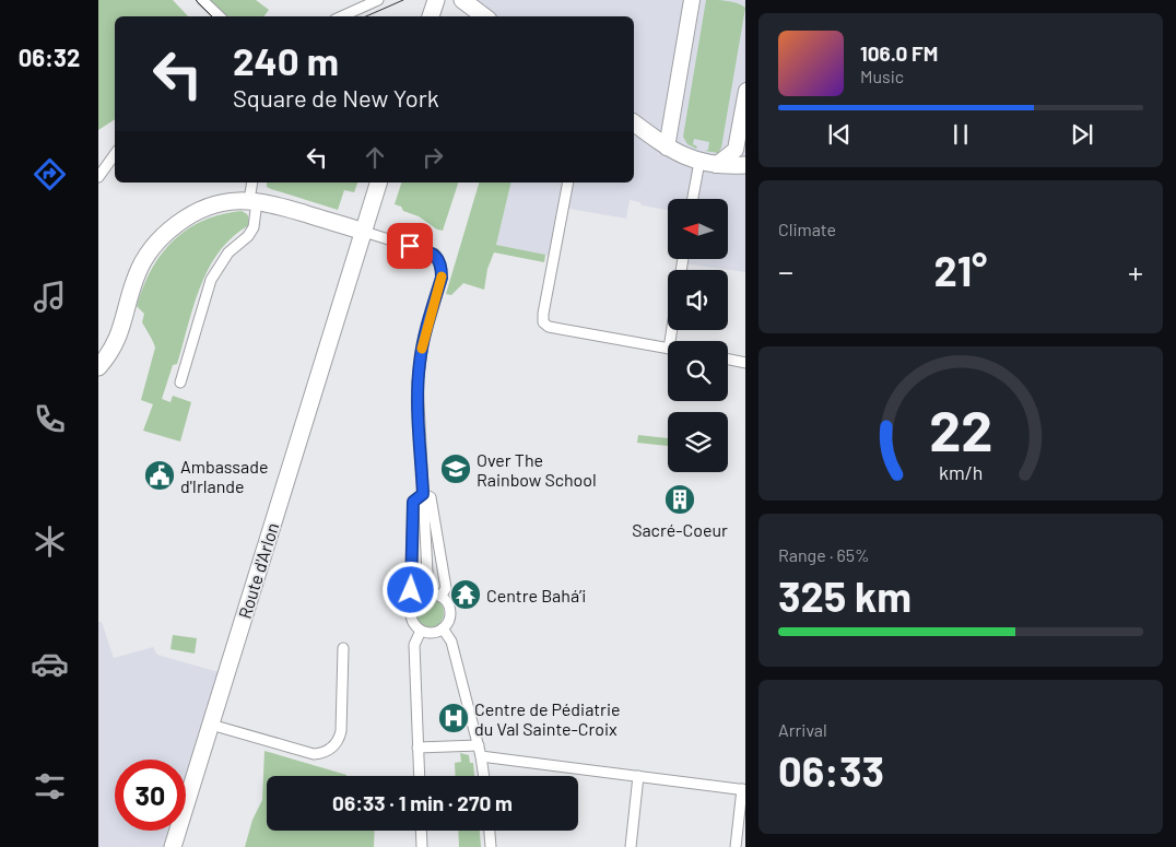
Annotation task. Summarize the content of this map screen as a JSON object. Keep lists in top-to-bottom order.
{
  "streets": {
    "main road": ["Route d'Arlon"]
  },
  "places": {
    "school or university": ["Over The Rainbow School"],
    "public building": ["Ambassade d'Irlande"],
    "building": ["Sacré-Coeur"],
    "temple": ["Centre Bahá’i"],
    "hospital": ["Centre de Pédiatrie du Val Sainte-Croix"]
  },
  "north": "left",
  "page": {
    "tabs": "06:32",
    "turn": ["240 m", "Square de New York"],
    "song": ["106.0 FM", "Music"],
    "tile": [
      "Climate",
      ["Range · 65%", "325 km"],
      ["Arrival", "06:33"]
    ],
    "heat": ["−", "21°", "+"],
    "limit": "30",
    "trip": "06:33 · 1 min · 270 m",
    "gauge": ["22", "km/h"]
  }
}
